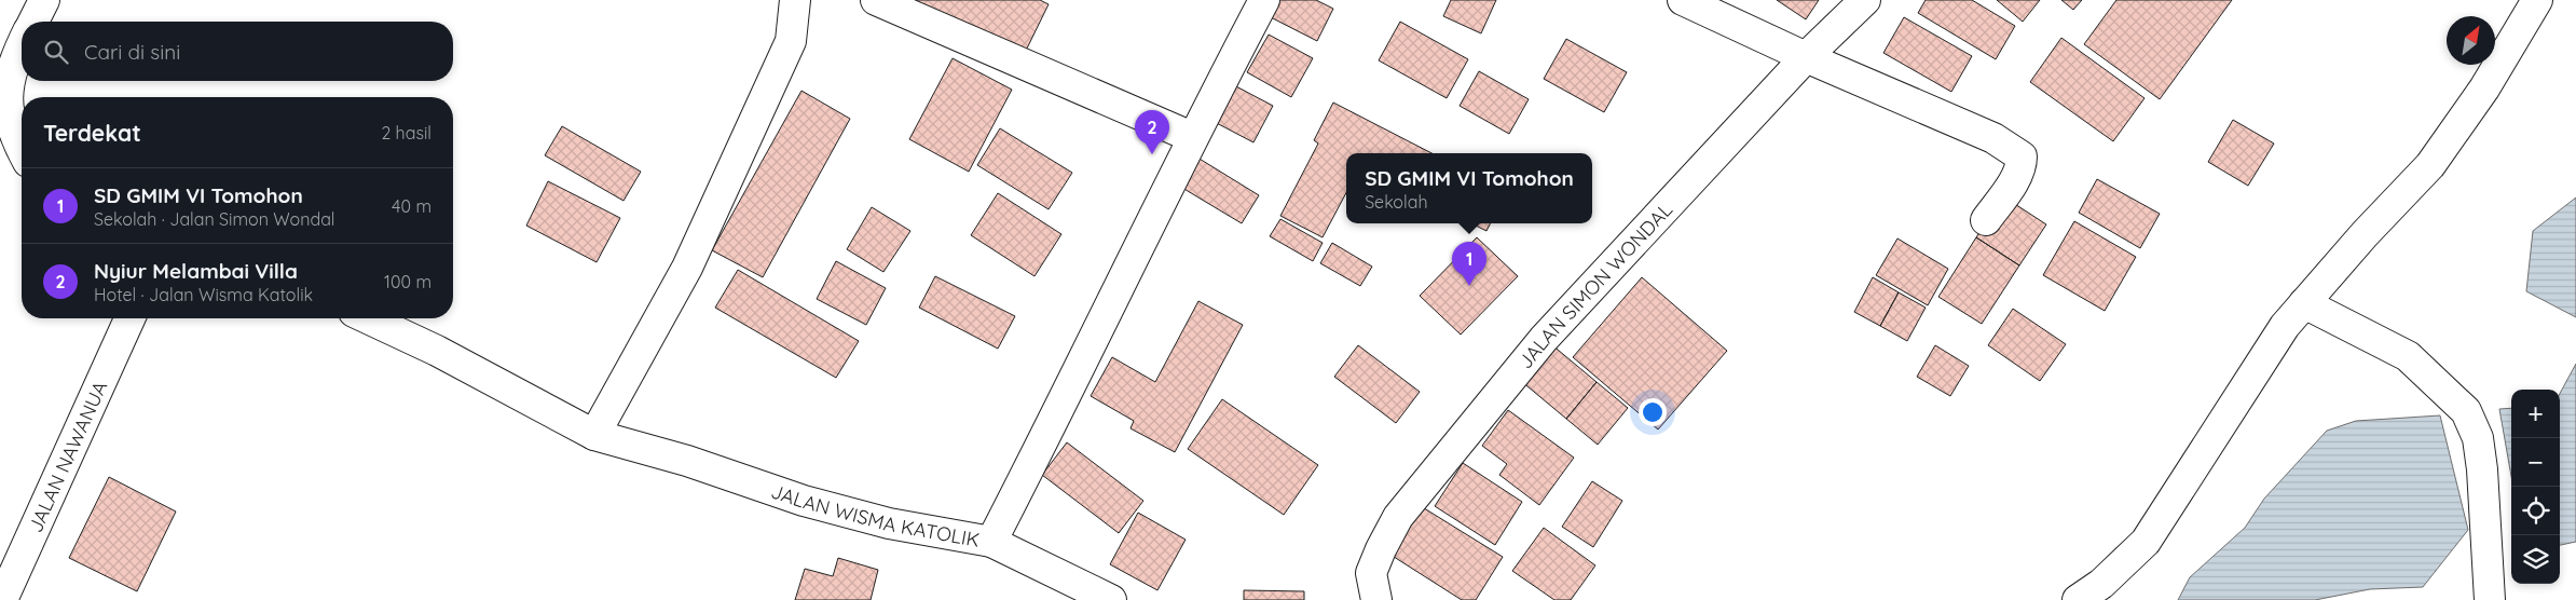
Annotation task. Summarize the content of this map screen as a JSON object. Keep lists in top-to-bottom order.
{
  "streets": {
    "street": ["JALAN SIMON WONDAL", "JALAN NAWANUA", "JALAN WISMA KATOLIK"]
  },
  "north": "top right",
  "page": {
    "search": "Cari di sini",
    "heading": ["Terdekat", "2 hasil"],
    "pins": ["2", "1"],
    "popup": ["SD GMIM VI Tomohon", "Sekolah"],
    "list": [
      {
        "mark": "1",
        "name": "SD GMIM VI Tomohon",
        "note": "Sekolah · Jalan Simon Wondal",
        "value": "40 m"
      },
      {
        "mark": "2",
        "name": "Nyiur Melambai Villa",
        "note": "Hotel · Jalan Wisma Katolik",
        "value": "100 m"
      }
    ],
    "map_buttons": ["+", "−"]
  }
}
